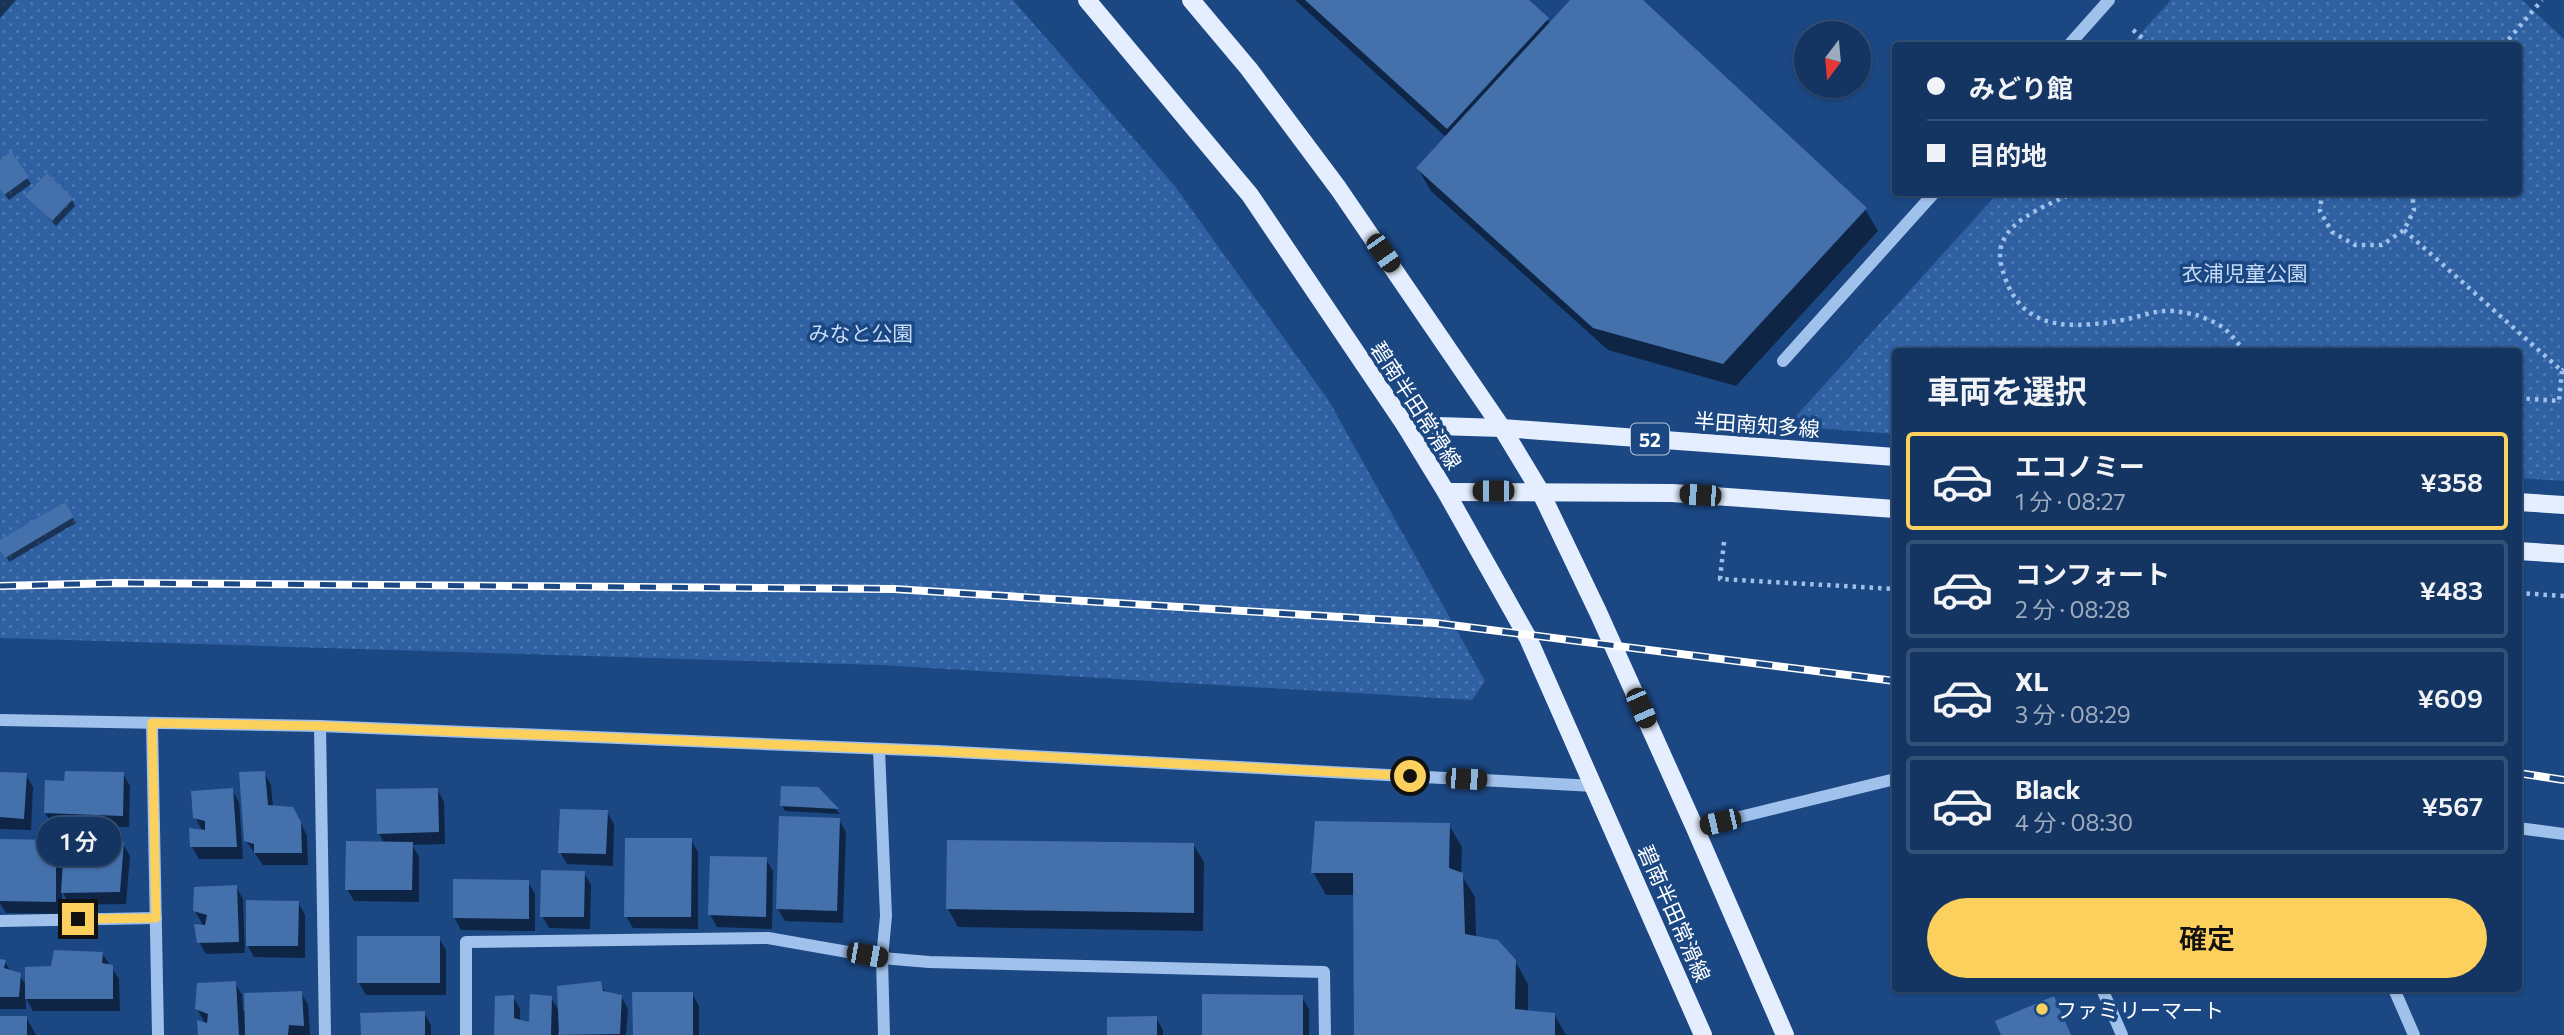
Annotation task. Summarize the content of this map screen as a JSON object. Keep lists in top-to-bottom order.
{
  "streets": {
    "main road": ["碧南半田常滑線", "半田南知多線", "52"]
  },
  "crossings": [
    ["碧南半田常滑線", "半田南知多線"]
  ],
  "parks": ["衣浦児童公園", "みなと公園"],
  "places": ["ファミリーマート"],
  "north": "bottom",
  "page": {
    "banner": ["みどり館", "目的地"],
    "heading": "車両を選択",
    "list": [
      {
        "name": "エコノミー",
        "note": "1 分 · 08:27",
        "value": "¥358"
      },
      {
        "name": "コンフォート",
        "note": "2 分 · 08:28",
        "value": "¥483"
      },
      {
        "name": "XL",
        "note": "3 分 · 08:29",
        "value": "¥609"
      },
      {
        "name": "Black",
        "note": "4 分 · 08:30",
        "value": "¥567"
      }
    ],
    "bubble": "1 分",
    "buttons": "確定"
  }
}
